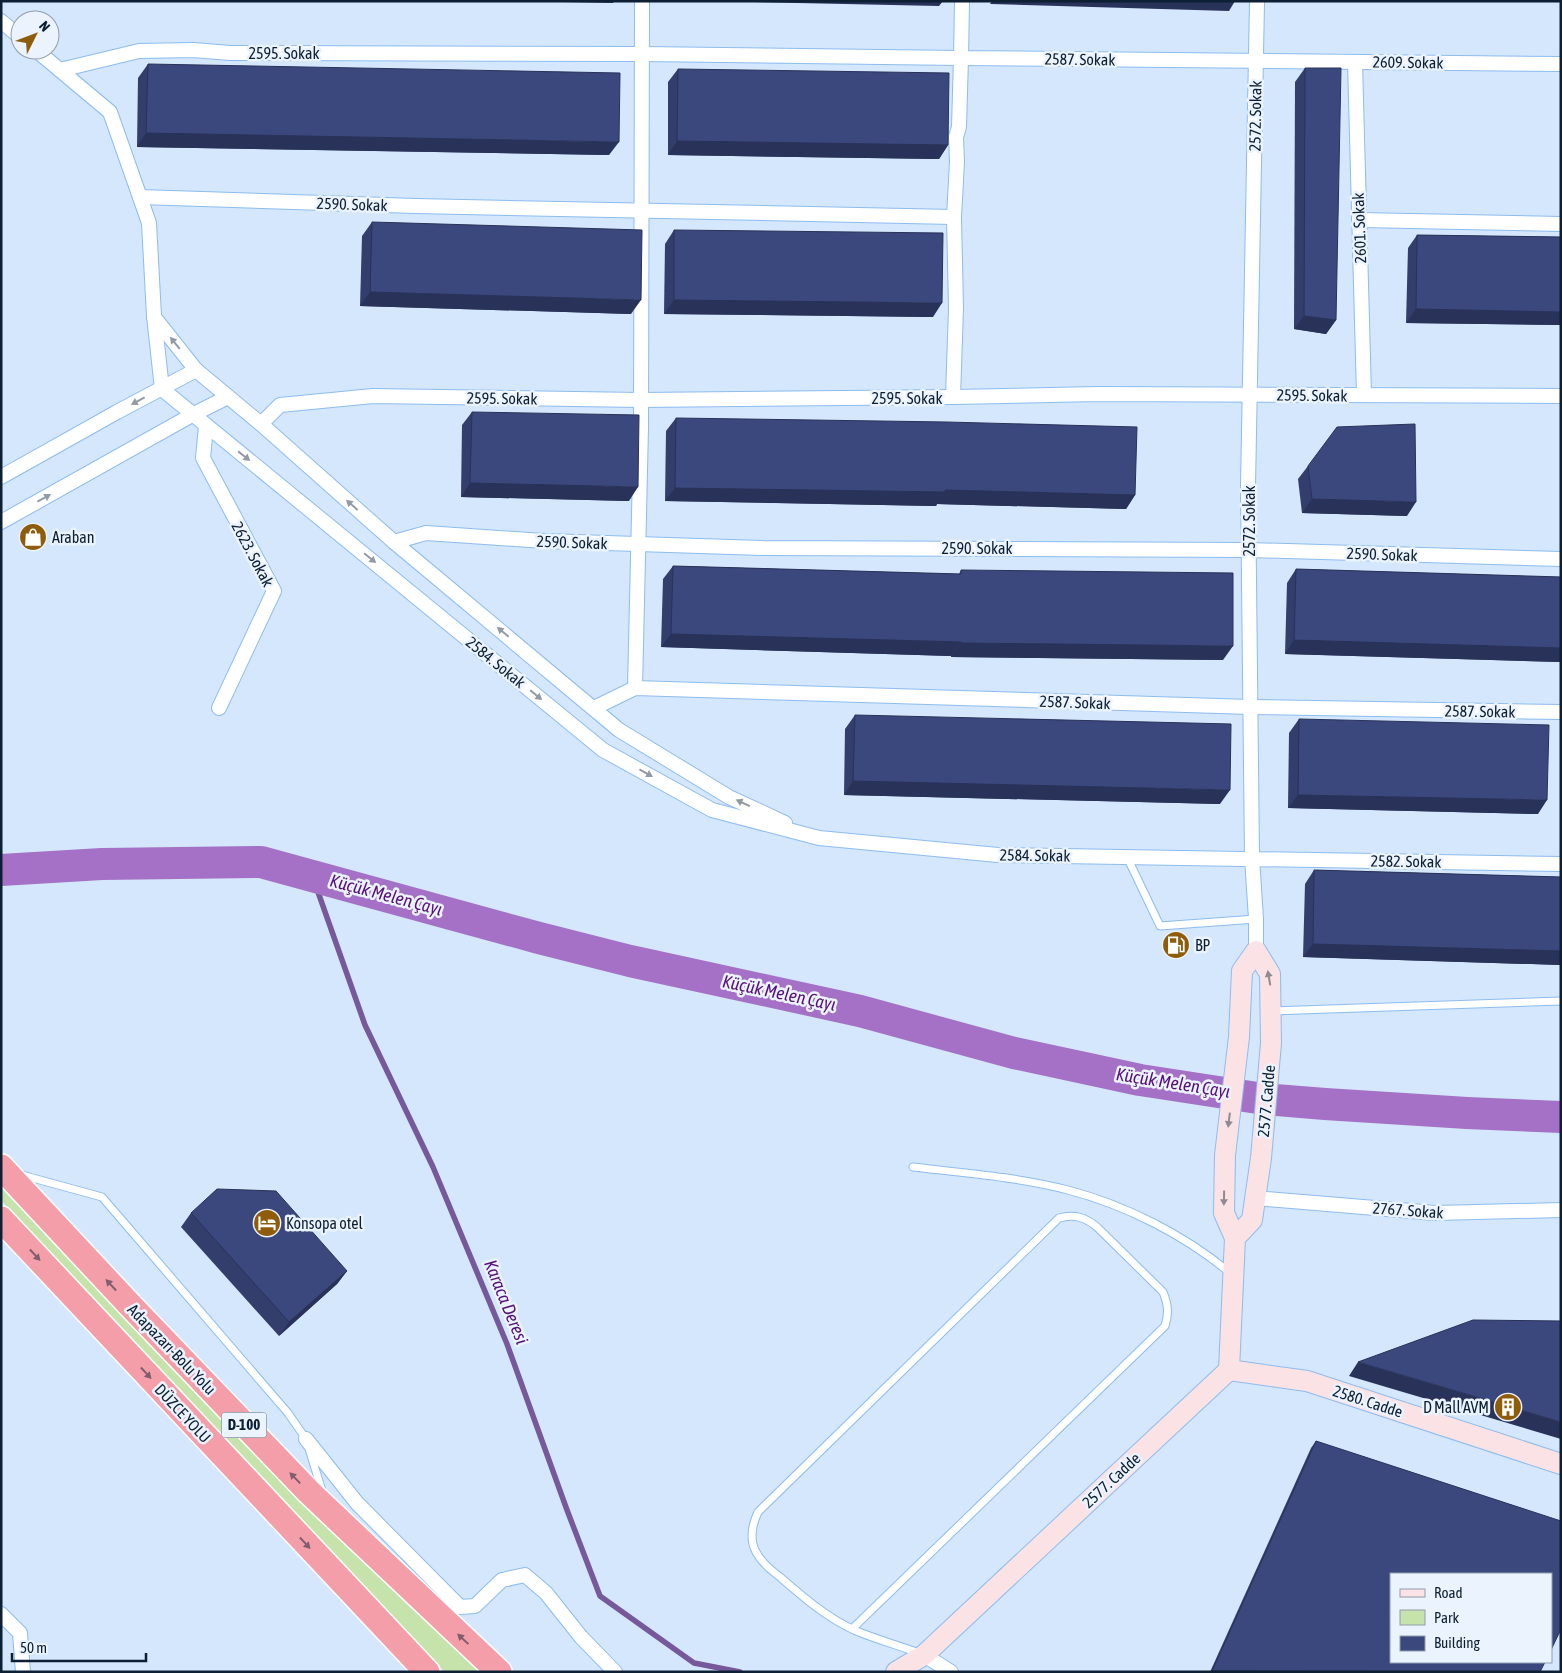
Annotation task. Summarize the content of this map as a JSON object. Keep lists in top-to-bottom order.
{
  "streets": {
    "highway": ["Adapazarı-Bolu Yolu", "DÜZCE YOLU", "D-100"],
    "street": [
      "2595. Sokak",
      "2587. Sokak",
      "2609. Sokak",
      "2572. Sokak",
      "2590. Sokak",
      "2601. Sokak",
      "2623. Sokak",
      "2584. Sokak",
      "2582. Sokak",
      "2577. Cadde",
      "2767. Sokak",
      "2580. Cadde"
    ]
  },
  "crossings": [
    ["2595. Sokak", "2587. Sokak"],
    ["2595. Sokak", "2572. Sokak"],
    ["2595. Sokak", "2601. Sokak"],
    ["2595. Sokak", "2584. Sokak"],
    ["2587. Sokak", "2609. Sokak"],
    ["2587. Sokak", "2572. Sokak"],
    ["2587. Sokak", "2584. Sokak"],
    ["2609. Sokak", "2572. Sokak"],
    ["2609. Sokak", "2601. Sokak"],
    ["2572. Sokak", "2590. Sokak"],
    ["2572. Sokak", "2584. Sokak"],
    ["2572. Sokak", "2582. Sokak"],
    ["2572. Sokak", "2577. Cadde"],
    ["2590. Sokak", "2584. Sokak"],
    ["2623. Sokak", "2584. Sokak"],
    ["2584. Sokak", "2582. Sokak"],
    ["2577. Cadde", "2767. Sokak"],
    ["2577. Cadde", "2580. Cadde"]
  ],
  "one_way": ["Adapazarı-Bolu Yolu", "DÜZCE YOLU"],
  "water": ["Küçük Melen Çayı", "Karaca Deresi"],
  "places": {
    "shop": ["Araban"],
    "fuel station": ["BP"],
    "hotel": ["Konsopa otel"],
    "building": ["D Mall AVM"]
  },
  "legend": ["Road", "Park", "Building"],
  "scale_bar": "50 m",
  "north": "top right"
}
